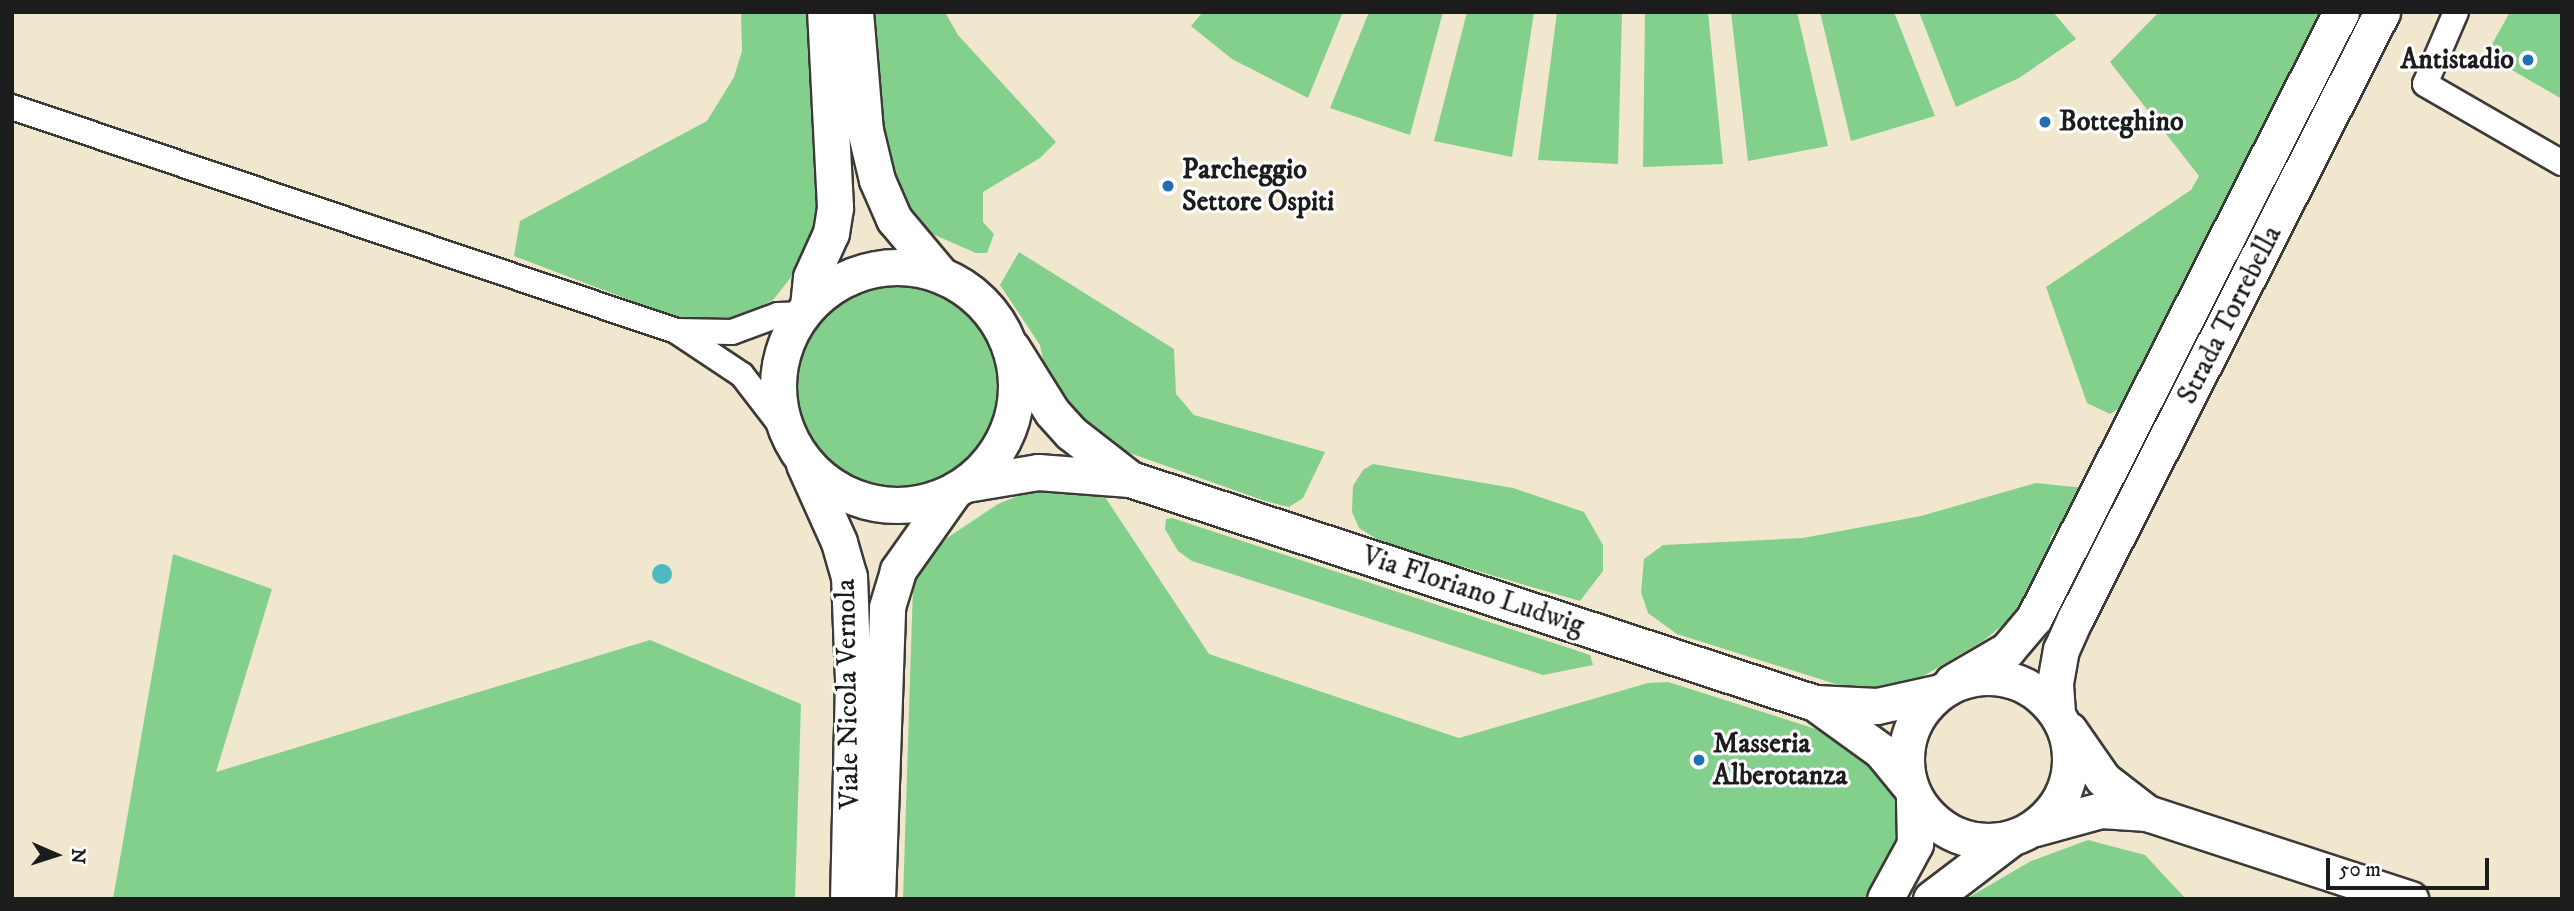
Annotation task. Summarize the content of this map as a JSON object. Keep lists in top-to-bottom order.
{
  "streets": {
    "main road": ["Strada Torrebella", "Via Floriano Ludwig", "Viale Nicola Vernola"]
  },
  "places": [
    "Antistadio",
    "Botteghino",
    "Parcheggio Settore Ospiti",
    "Masseria Alberotanza"
  ],
  "scale_bar": "50 m",
  "north": "right"
}
